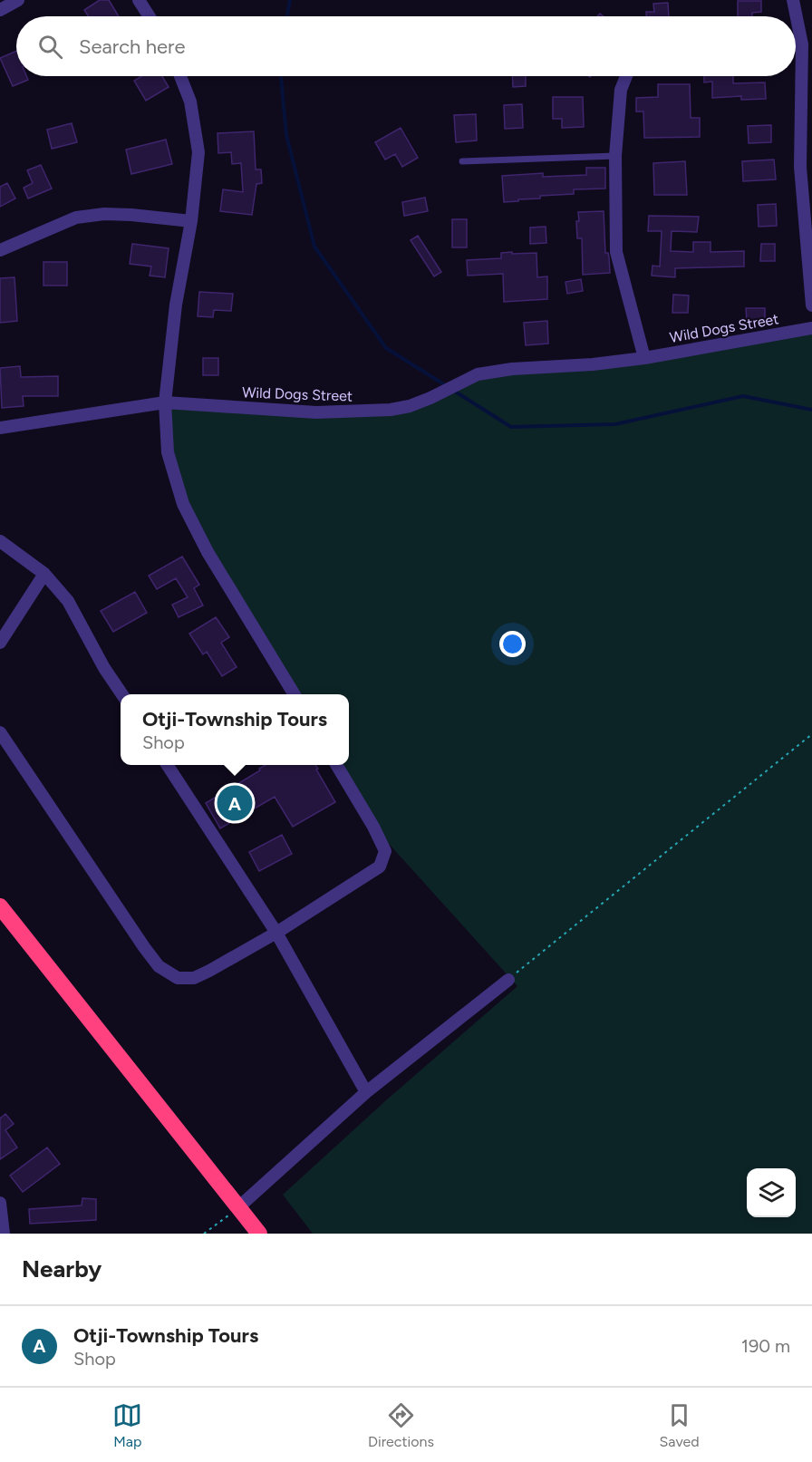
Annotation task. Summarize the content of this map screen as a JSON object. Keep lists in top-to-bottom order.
{
  "streets": {
    "street": ["Wild Dogs Street"]
  },
  "page": {
    "search": "Search here",
    "popup": ["Otji-Township Tours", "Shop"],
    "pins": "A",
    "heading": "Nearby",
    "list": [
      {
        "mark": "A",
        "name": "Otji-Township Tours",
        "note": "Shop",
        "value": "190 m"
      }
    ],
    "nav": ["Map", "Directions", "Saved"]
  }
}
